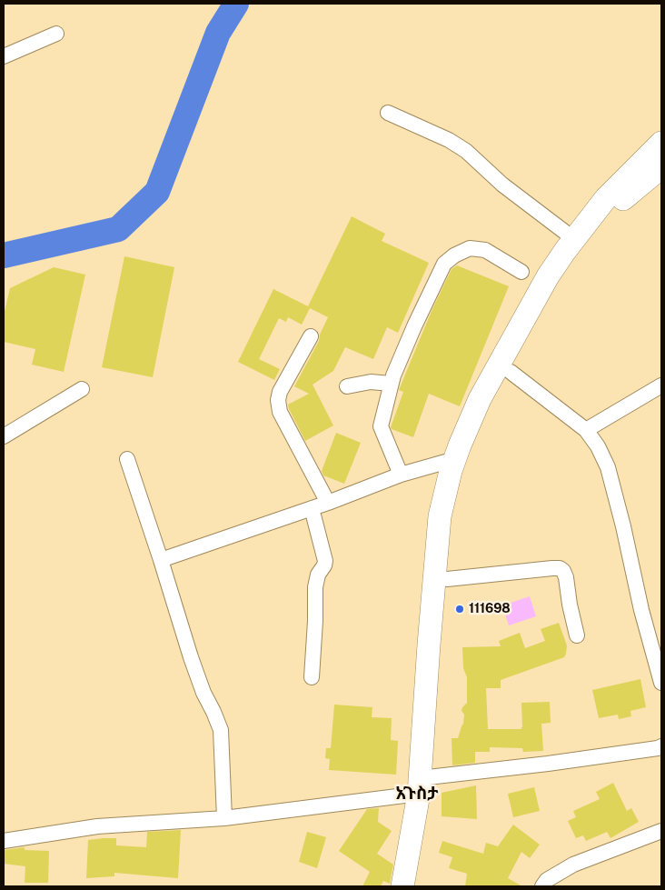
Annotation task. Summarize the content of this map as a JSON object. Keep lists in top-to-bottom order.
{
  "districts": ["አጉስታ"],
  "places": ["111698"]
}
